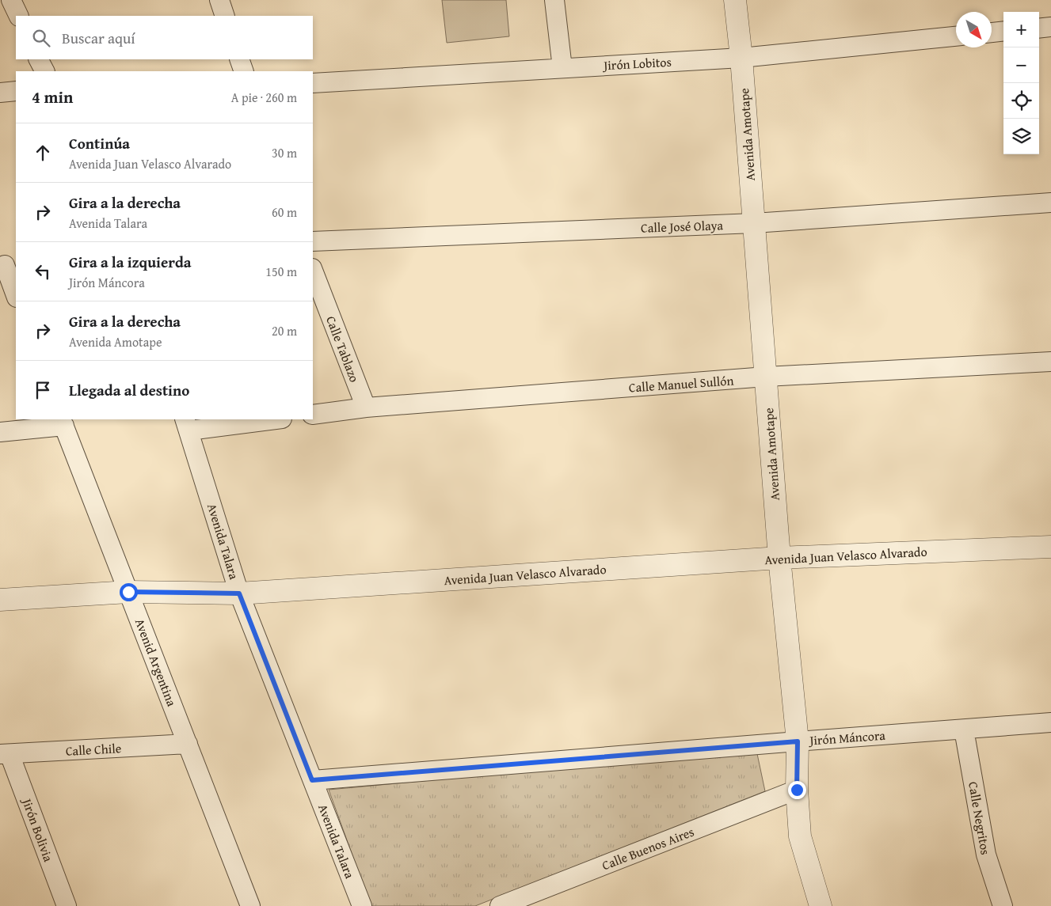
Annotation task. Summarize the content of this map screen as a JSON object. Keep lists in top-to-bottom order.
{
  "streets": {
    "street": [
      "Jirón Lobitos",
      "Avenida Amotape",
      "Calle José Olaya",
      "Calle Tablazo",
      "Calle Manuel Sullón",
      "Avenida Talara",
      "Avenida Juan Velasco Alvarado",
      "Avenid Argentina",
      "Jirón Máncora",
      "Calle Chile",
      "Calle Negritos",
      "Jirón Bolivia",
      "Calle Buenos Aires"
    ]
  },
  "crossings": [
    ["Jirón Lobitos", "Avenida Amotape"],
    ["Avenida Amotape", "Calle José Olaya"],
    ["Avenida Amotape", "Calle Manuel Sullón"],
    ["Avenida Amotape", "Avenida Juan Velasco Alvarado"],
    ["Avenida Amotape", "Jirón Máncora"],
    ["Avenida Amotape", "Calle Buenos Aires"],
    ["Calle Tablazo", "Calle Manuel Sullón"],
    ["Avenida Talara", "Avenida Juan Velasco Alvarado"],
    ["Avenida Talara", "Jirón Máncora"],
    ["Avenida Juan Velasco Alvarado", "Avenid Argentina"],
    ["Avenid Argentina", "Calle Chile"],
    ["Jirón Máncora", "Calle Negritos"],
    ["Calle Chile", "Jirón Bolivia"]
  ],
  "north": "bottom right",
  "page": {
    "map_buttons": ["+", "−"],
    "search": "Buscar aquí",
    "heading": ["4 min", "A pie · 260 m"],
    "list": [
      ["Continúa", "Avenida Juan Velasco Alvarado", "30 m"],
      ["Gira a la derecha", "Avenida Talara", "60 m"],
      ["Gira a la izquierda", "Jirón Máncora", "150 m"],
      ["Gira a la derecha", "Avenida Amotape", "20 m"],
      "Llegada al destino"
    ]
  }
}
